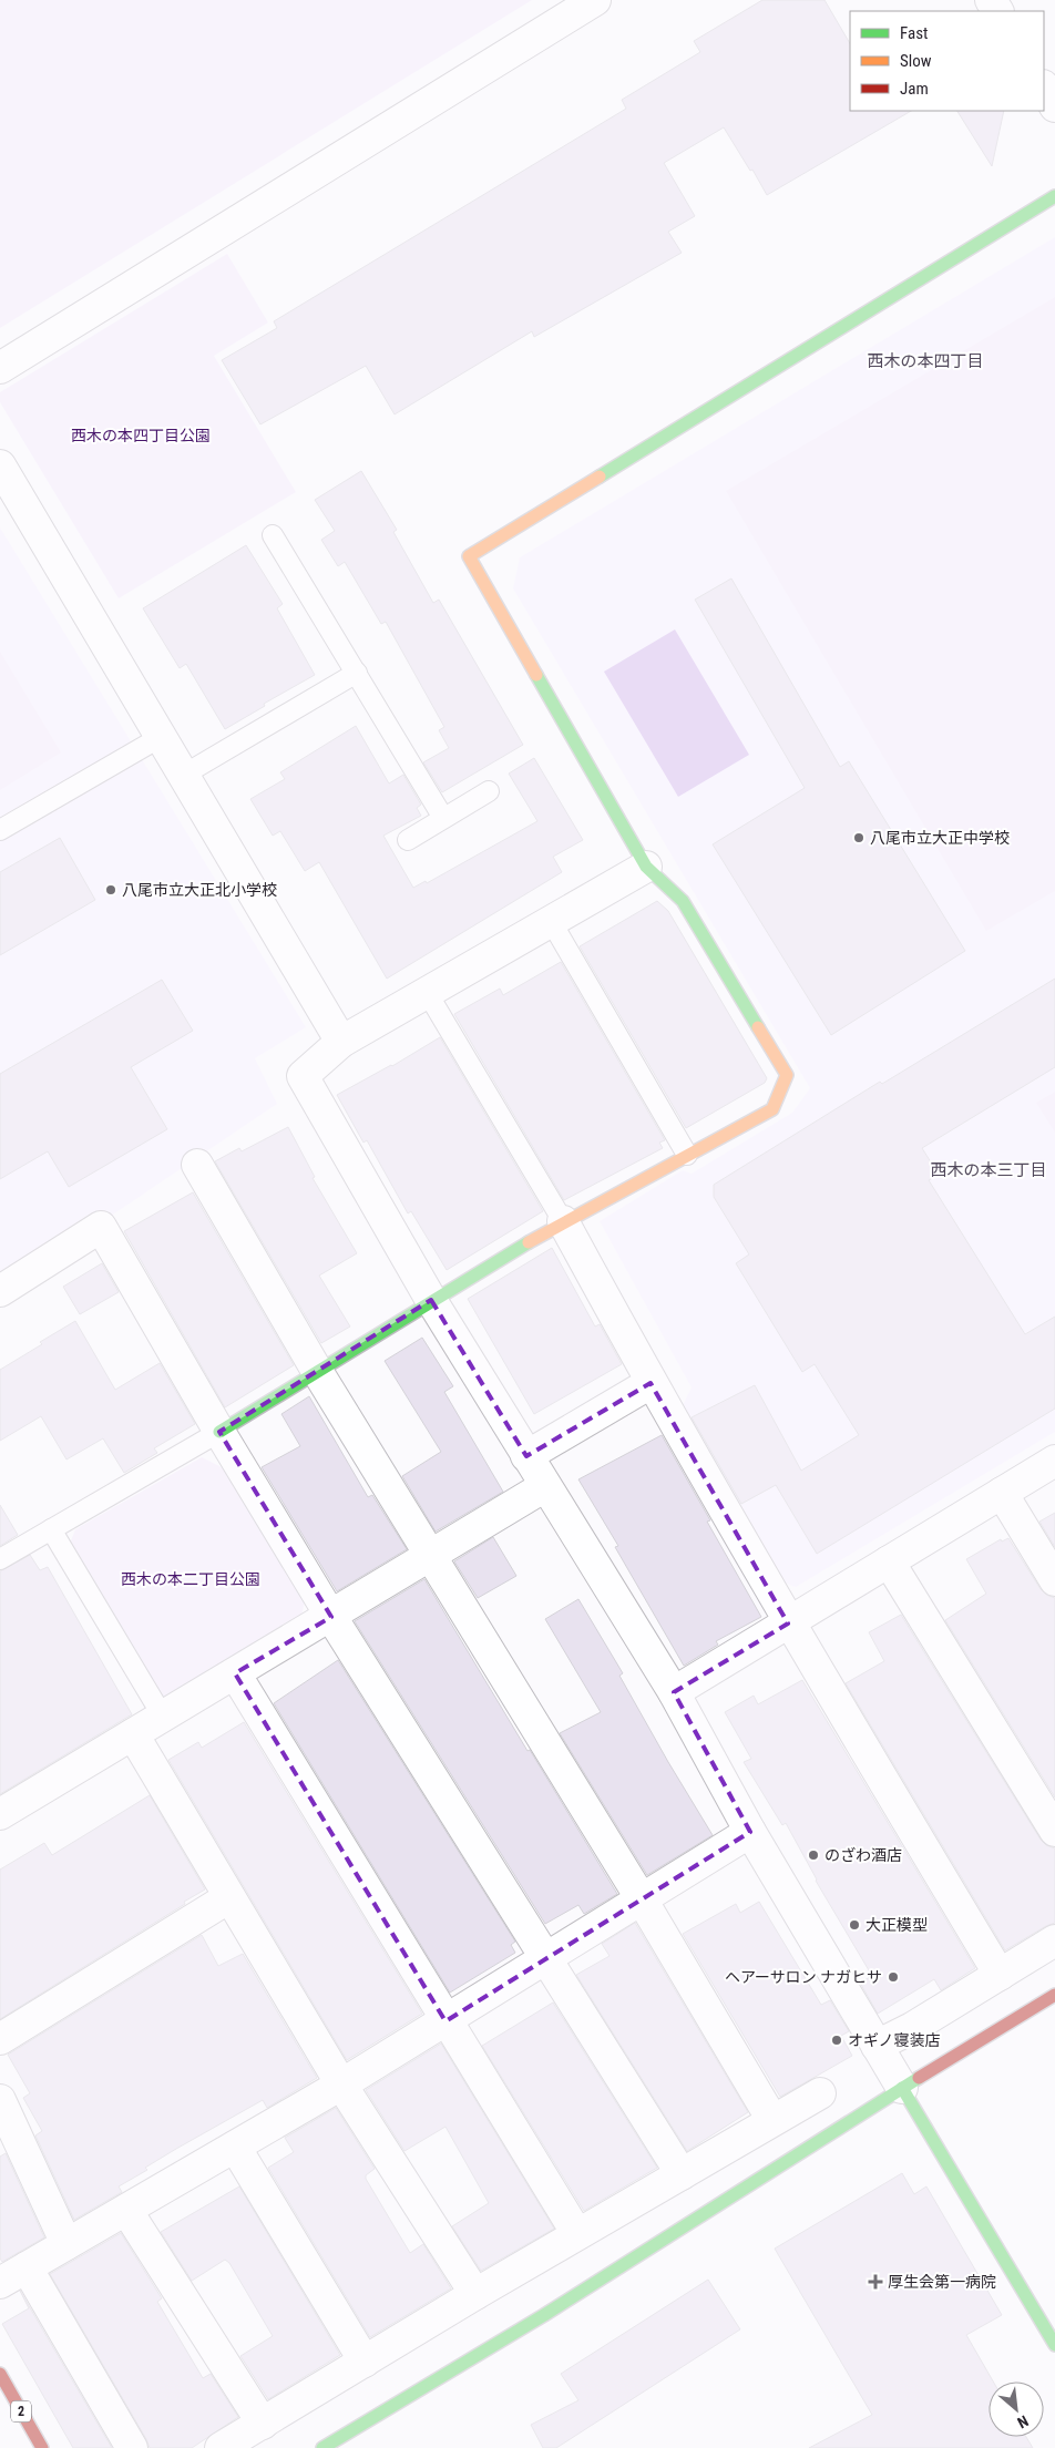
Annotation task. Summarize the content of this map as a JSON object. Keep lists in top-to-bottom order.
{
  "streets": {
    "street": ["2"]
  },
  "districts": ["西木の本四丁目", "西木の本三丁目"],
  "parks": ["西木の本四丁目公園", "西木の本二丁目公園"],
  "places": {
    "other": [
      "八尾市立大正中学校",
      "八尾市立大正北小学校",
      "のざわ酒店",
      "大正模型",
      "ヘアーサロン ナガヒサ",
      "オギノ寝装店"
    ],
    "health": ["厚生会第一病院"]
  },
  "legend": ["Fast", "Slow", "Jam"],
  "north": "bottom right"
}
